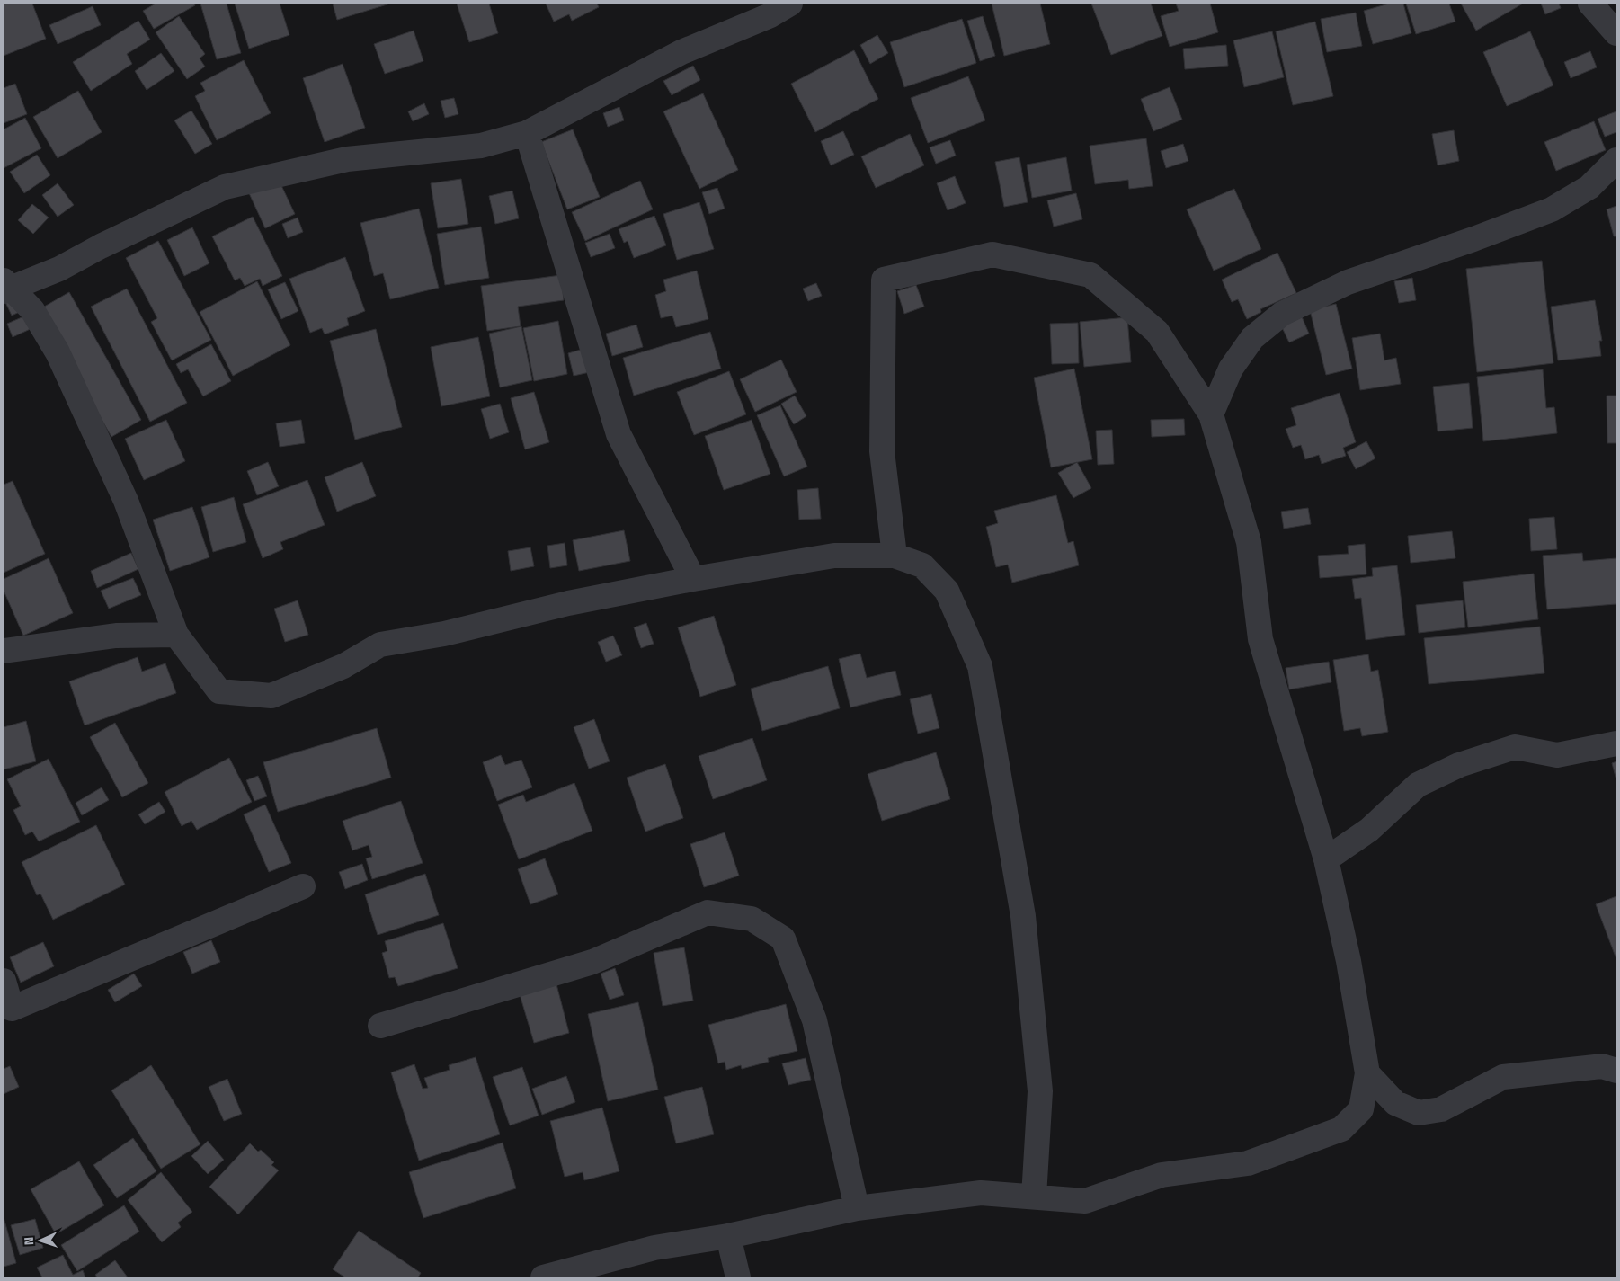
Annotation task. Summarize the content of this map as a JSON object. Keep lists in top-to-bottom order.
{
  "north": "left"
}
